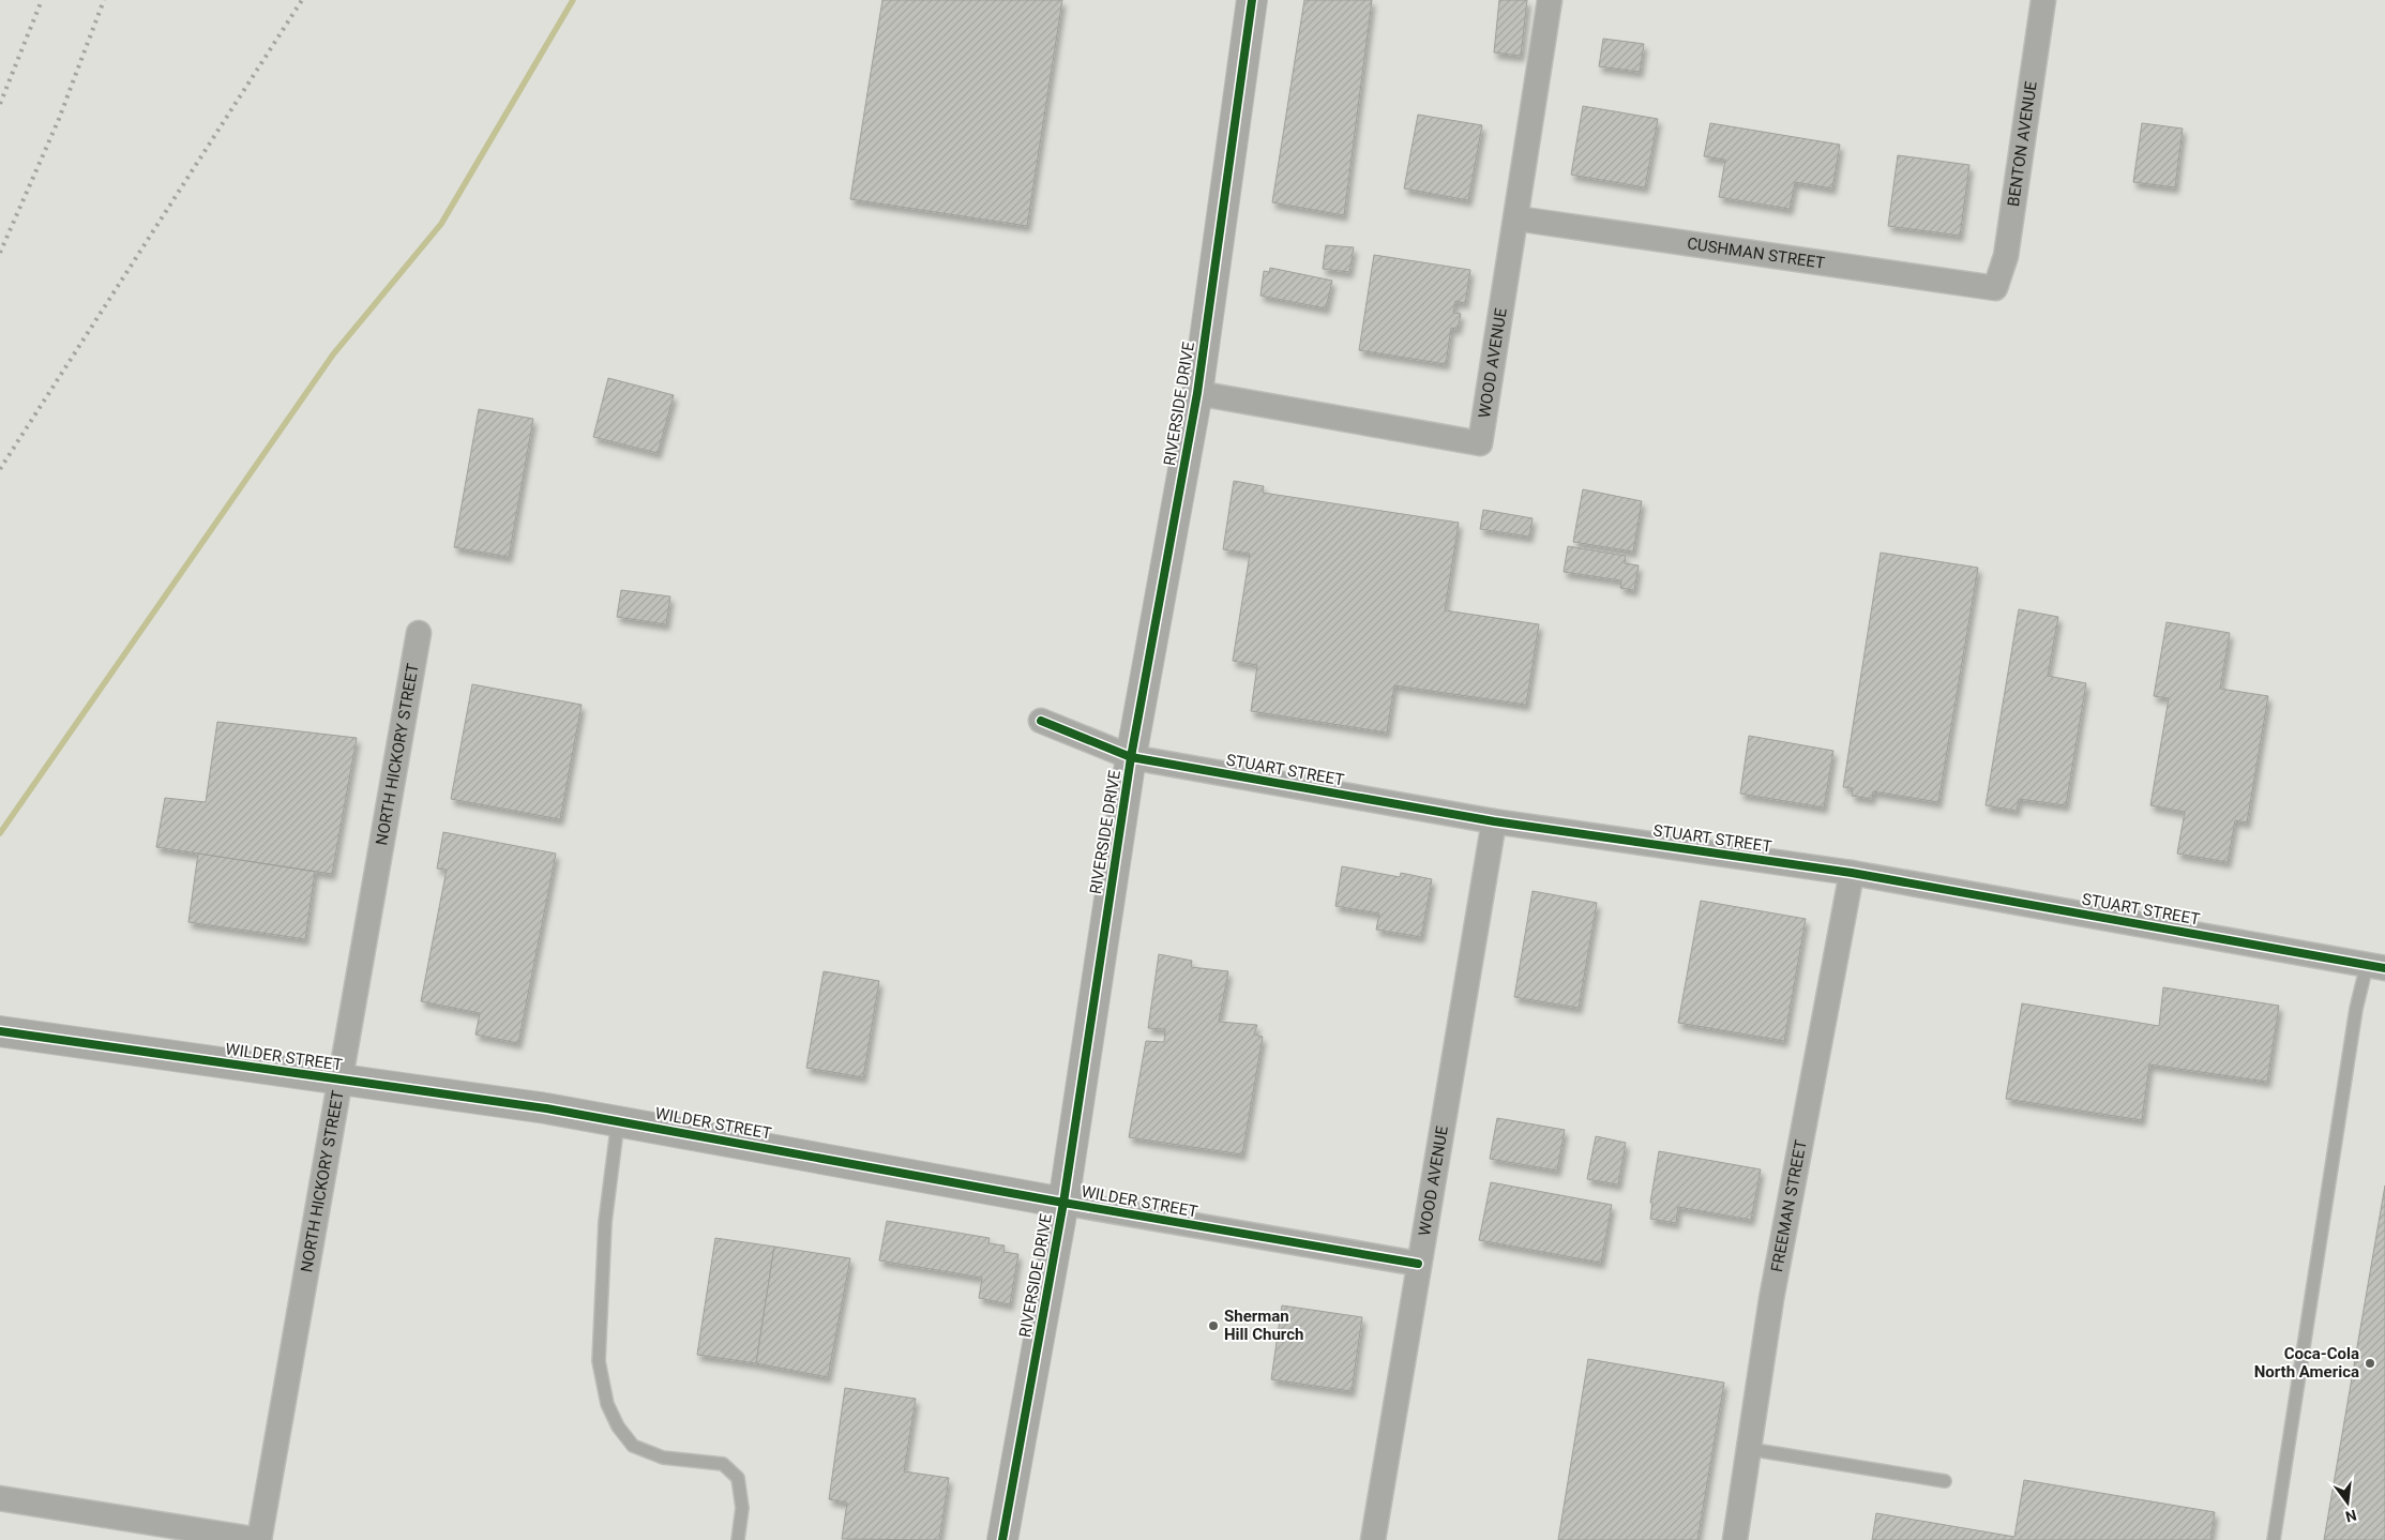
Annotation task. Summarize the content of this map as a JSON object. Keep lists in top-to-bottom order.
{
  "streets": {
    "street": [
      "BENTON AVENUE",
      "CUSHMAN STREET",
      "WOOD AVENUE",
      "RIVERSIDE DRIVE",
      "NORTH HICKORY STREET",
      "STUART STREET",
      "WILDER STREET",
      "FREEMAN STREET"
    ]
  },
  "crossings": [
    ["BENTON AVENUE", "CUSHMAN STREET"],
    ["CUSHMAN STREET", "WOOD AVENUE"],
    ["WOOD AVENUE", "RIVERSIDE DRIVE"],
    ["WOOD AVENUE", "STUART STREET"],
    ["WOOD AVENUE", "WILDER STREET"],
    ["RIVERSIDE DRIVE", "STUART STREET"],
    ["RIVERSIDE DRIVE", "WILDER STREET"],
    ["NORTH HICKORY STREET", "WILDER STREET"],
    ["STUART STREET", "FREEMAN STREET"]
  ],
  "places": ["Sherman Hill Church", "Coca-Cola North America"],
  "north": "bottom"
}
